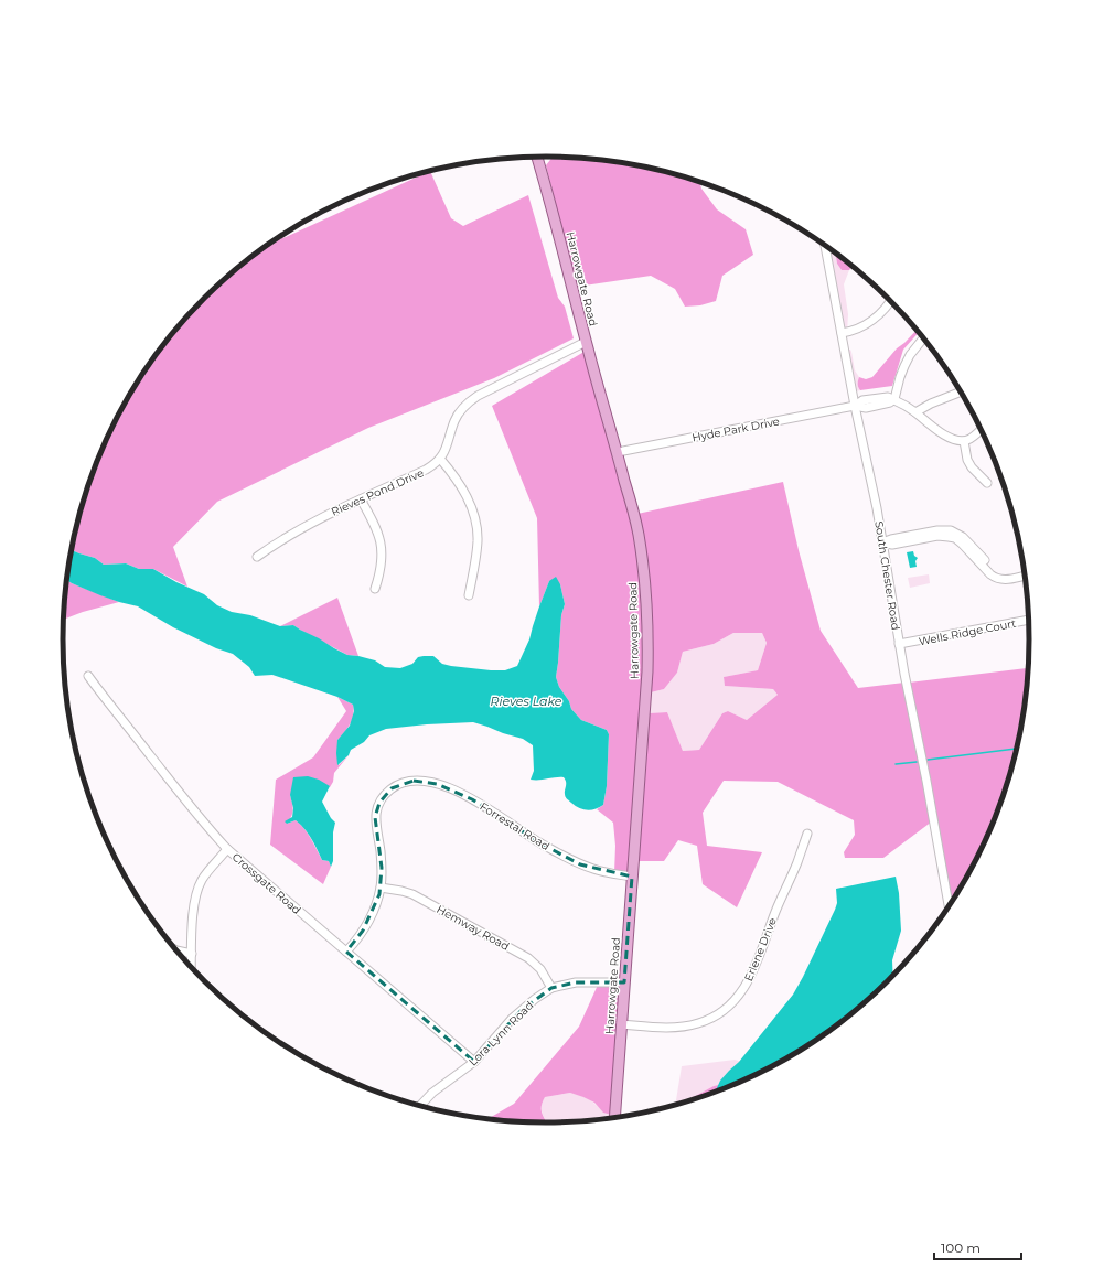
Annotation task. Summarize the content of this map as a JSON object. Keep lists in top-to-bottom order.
{
  "streets": {
    "main road": ["Harrowgate Road"],
    "street": [
      "Hyde Park Drive",
      "Rieves Pond Drive",
      "South Chester Road",
      "Wells Ridge Court",
      "Forrestal Road",
      "Crossgate Road",
      "Hemway Road",
      "Erlene Drive",
      "Lora Lynn Road"
    ]
  },
  "crossings": [
    ["Harrowgate Road", "Hyde Park Drive"],
    ["Harrowgate Road", "Forrestal Road"],
    ["Harrowgate Road", "Erlene Drive"],
    ["Harrowgate Road", "Lora Lynn Road"],
    ["Hyde Park Drive", "South Chester Road"],
    ["South Chester Road", "Wells Ridge Court"],
    ["Forrestal Road", "Hemway Road"],
    ["Crossgate Road", "Lora Lynn Road"],
    ["Hemway Road", "Lora Lynn Road"]
  ],
  "water": ["Rieves Lake"],
  "scale_bar": "100 m"
}
